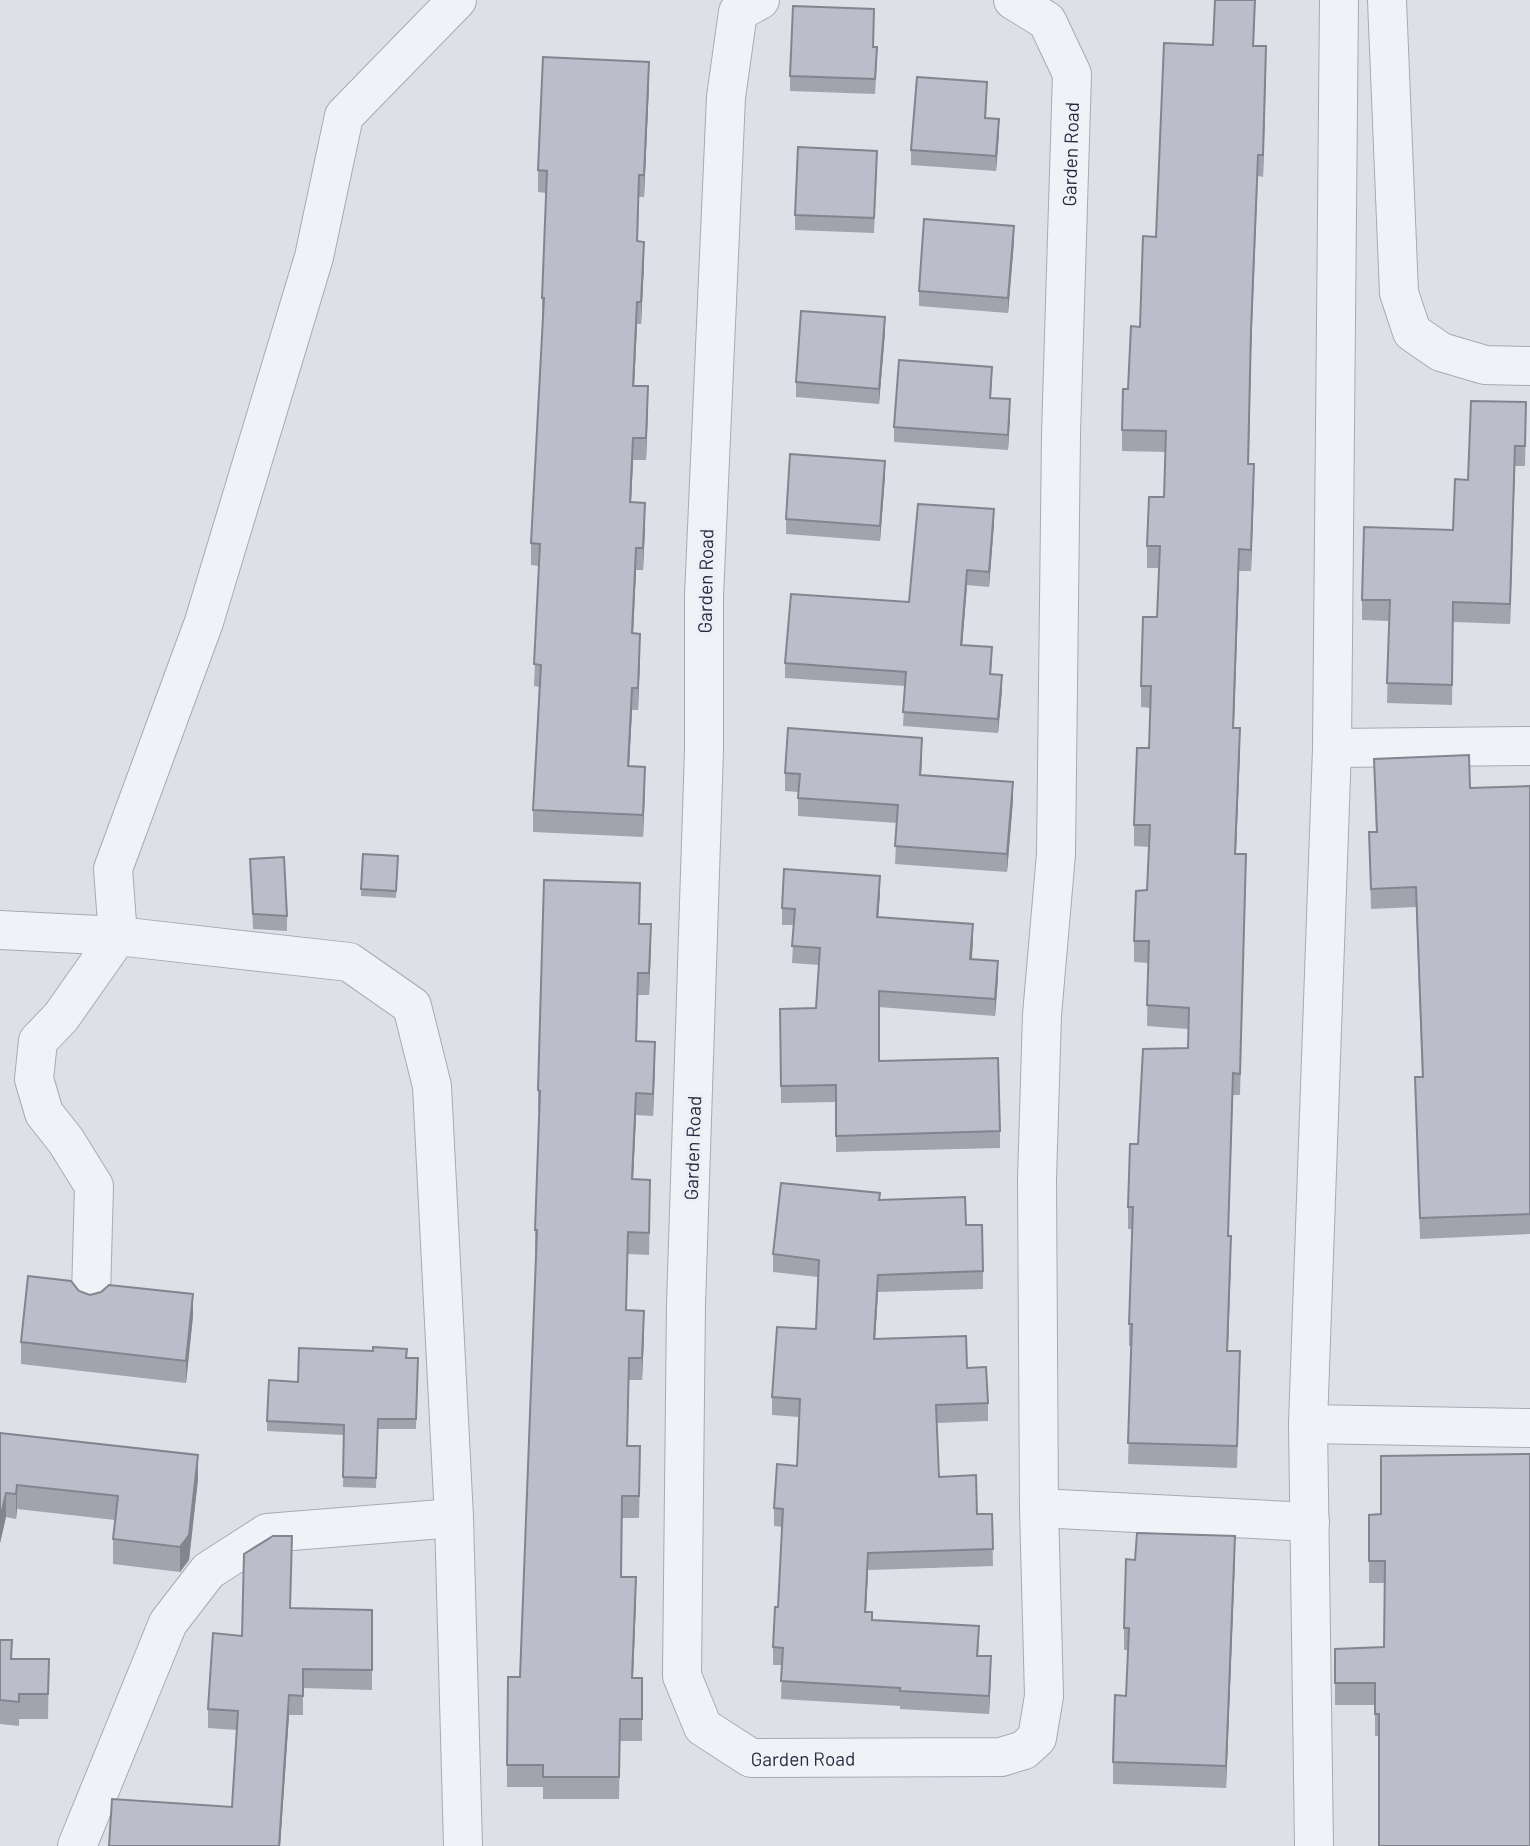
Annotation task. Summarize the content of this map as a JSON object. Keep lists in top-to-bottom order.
{
  "streets": {
    "street": ["Garden Road"]
  }
}
